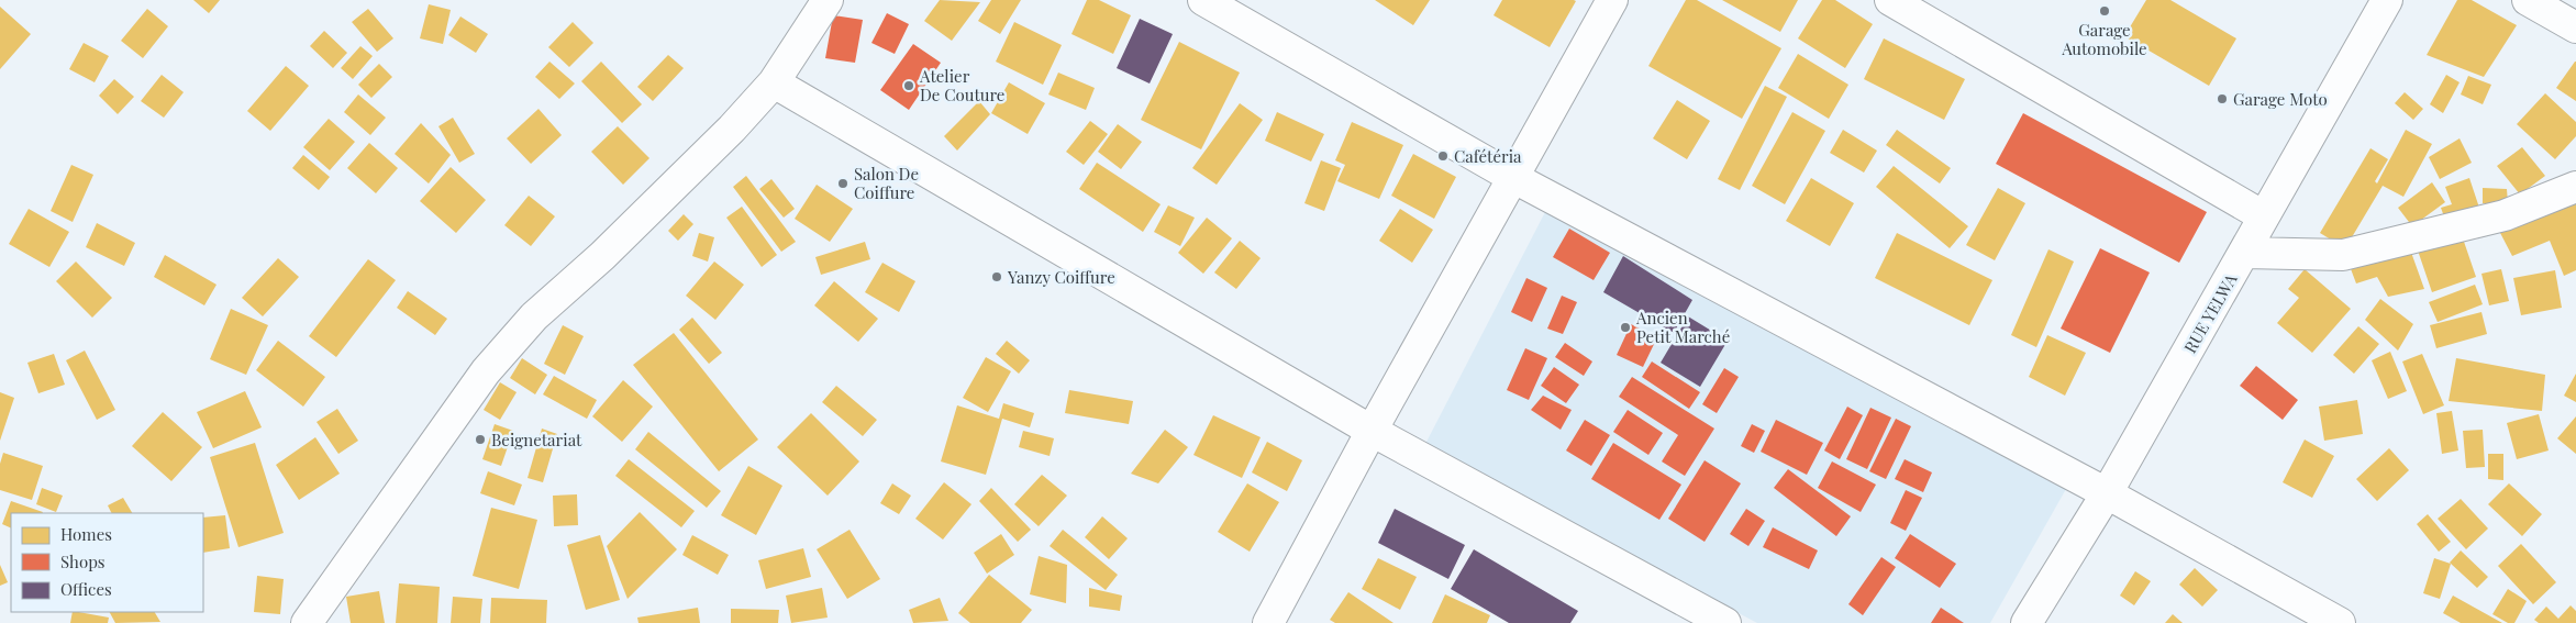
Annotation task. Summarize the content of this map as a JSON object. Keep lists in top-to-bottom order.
{
  "streets": {
    "street": ["RUE YELWA"]
  },
  "places": [
    "Garage Automobile",
    "Atelier De Couture",
    "Garage Moto",
    "Cafétéria",
    "Salon De Coiffure",
    "Yanzy Coiffure",
    "Ancien Petit Marché",
    "Beignetariat"
  ],
  "legend": ["Homes", "Shops", "Offices"]
}
